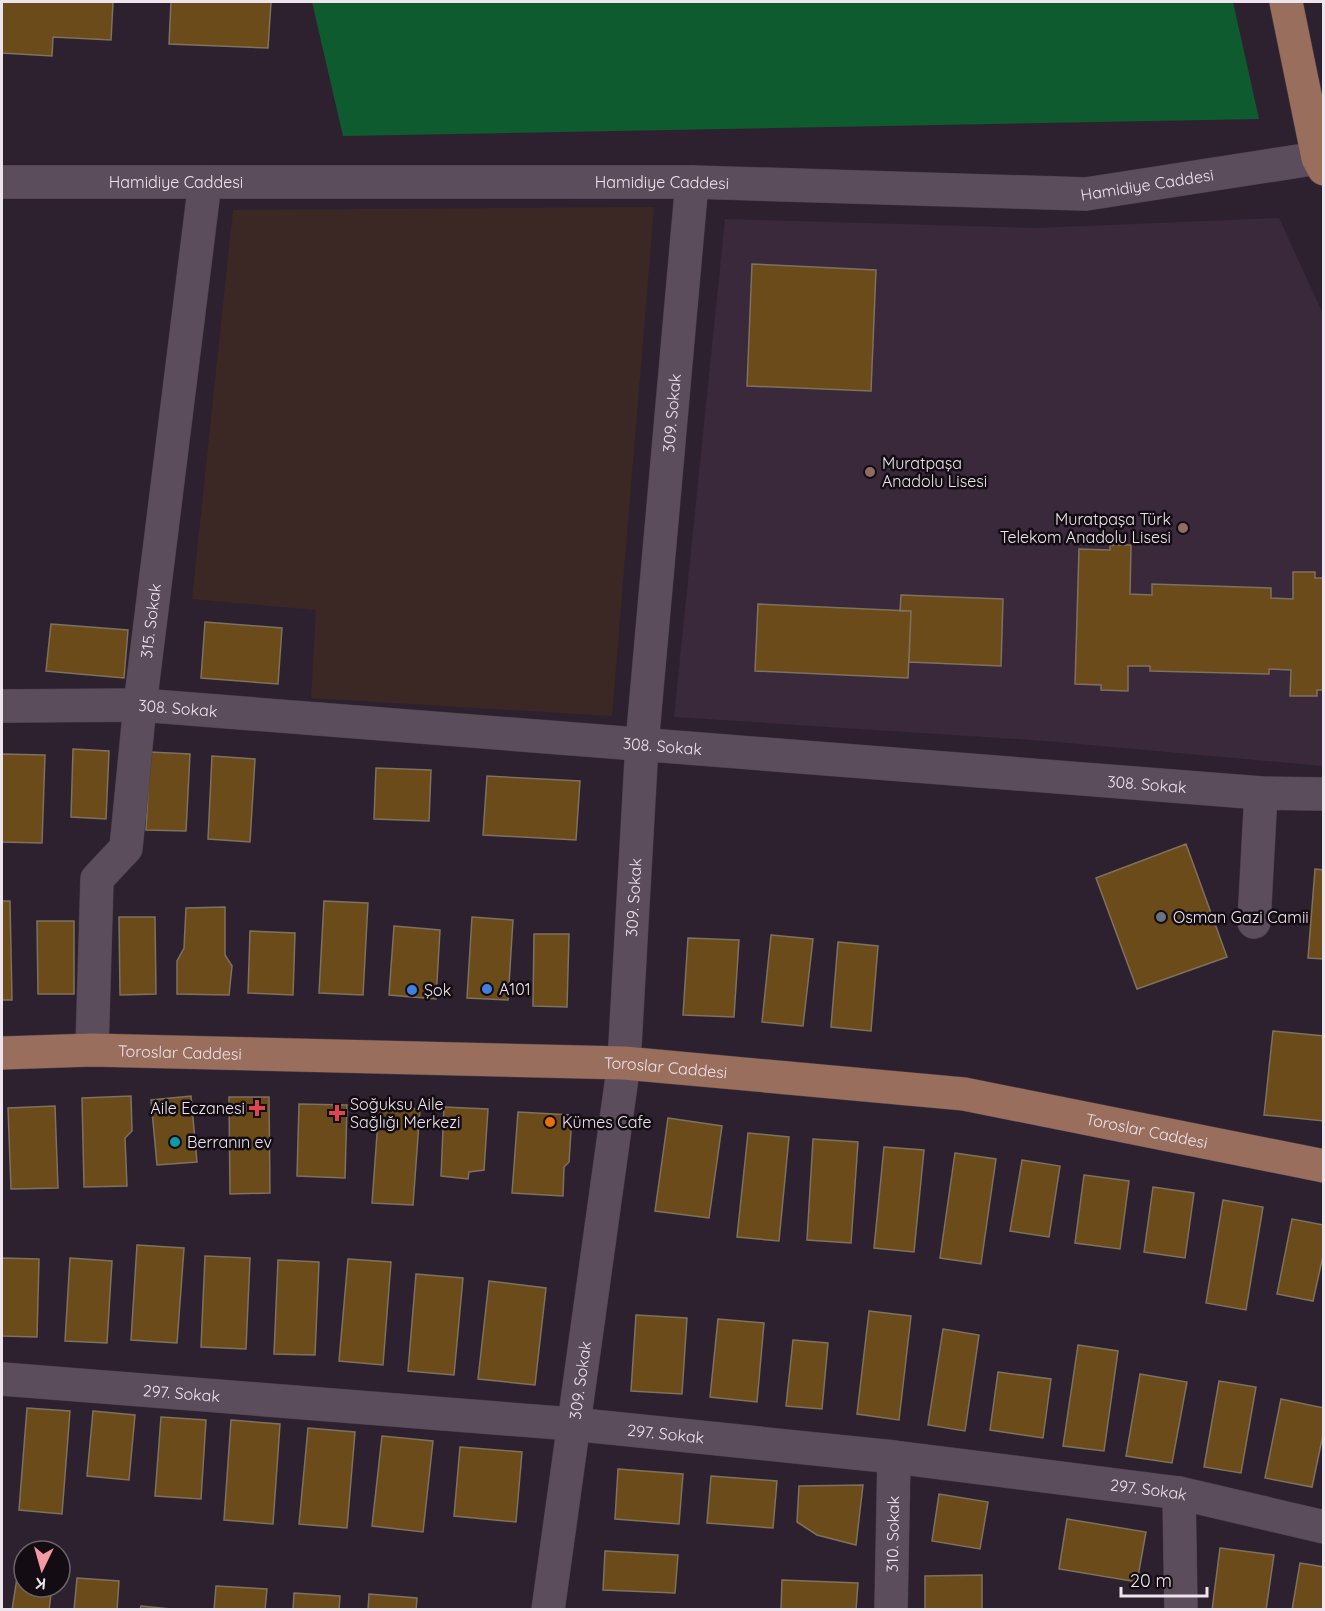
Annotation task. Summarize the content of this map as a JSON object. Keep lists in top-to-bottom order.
{
  "streets": {
    "main road": ["Toroslar Caddesi"],
    "street": [
      "Hamidiye Caddesi",
      "309. Sokak",
      "315. Sokak",
      "308. Sokak",
      "297. Sokak",
      "310. Sokak"
    ]
  },
  "crossings": [
    ["Hamidiye Caddesi", "309. Sokak"],
    ["Hamidiye Caddesi", "315. Sokak"],
    ["309. Sokak", "308. Sokak"],
    ["309. Sokak", "Toroslar Caddesi"],
    ["309. Sokak", "297. Sokak"],
    ["315. Sokak", "308. Sokak"],
    ["315. Sokak", "Toroslar Caddesi"],
    ["297. Sokak", "310. Sokak"]
  ],
  "places": {
    "other": [
      "Muratpaşa Anadolu Lisesi",
      "Muratpaşa Türk Telekom Anadolu Lisesi",
      "Osman Gazi Camii",
      "A101",
      "Şok",
      "Kümes Cafe",
      "Berranın ev"
    ],
    "health": ["Aile Eczanesi", "Soğuksu Aile Sağlığı Merkezi"]
  },
  "scale_bar": "20 m",
  "north": "bottom"
}
